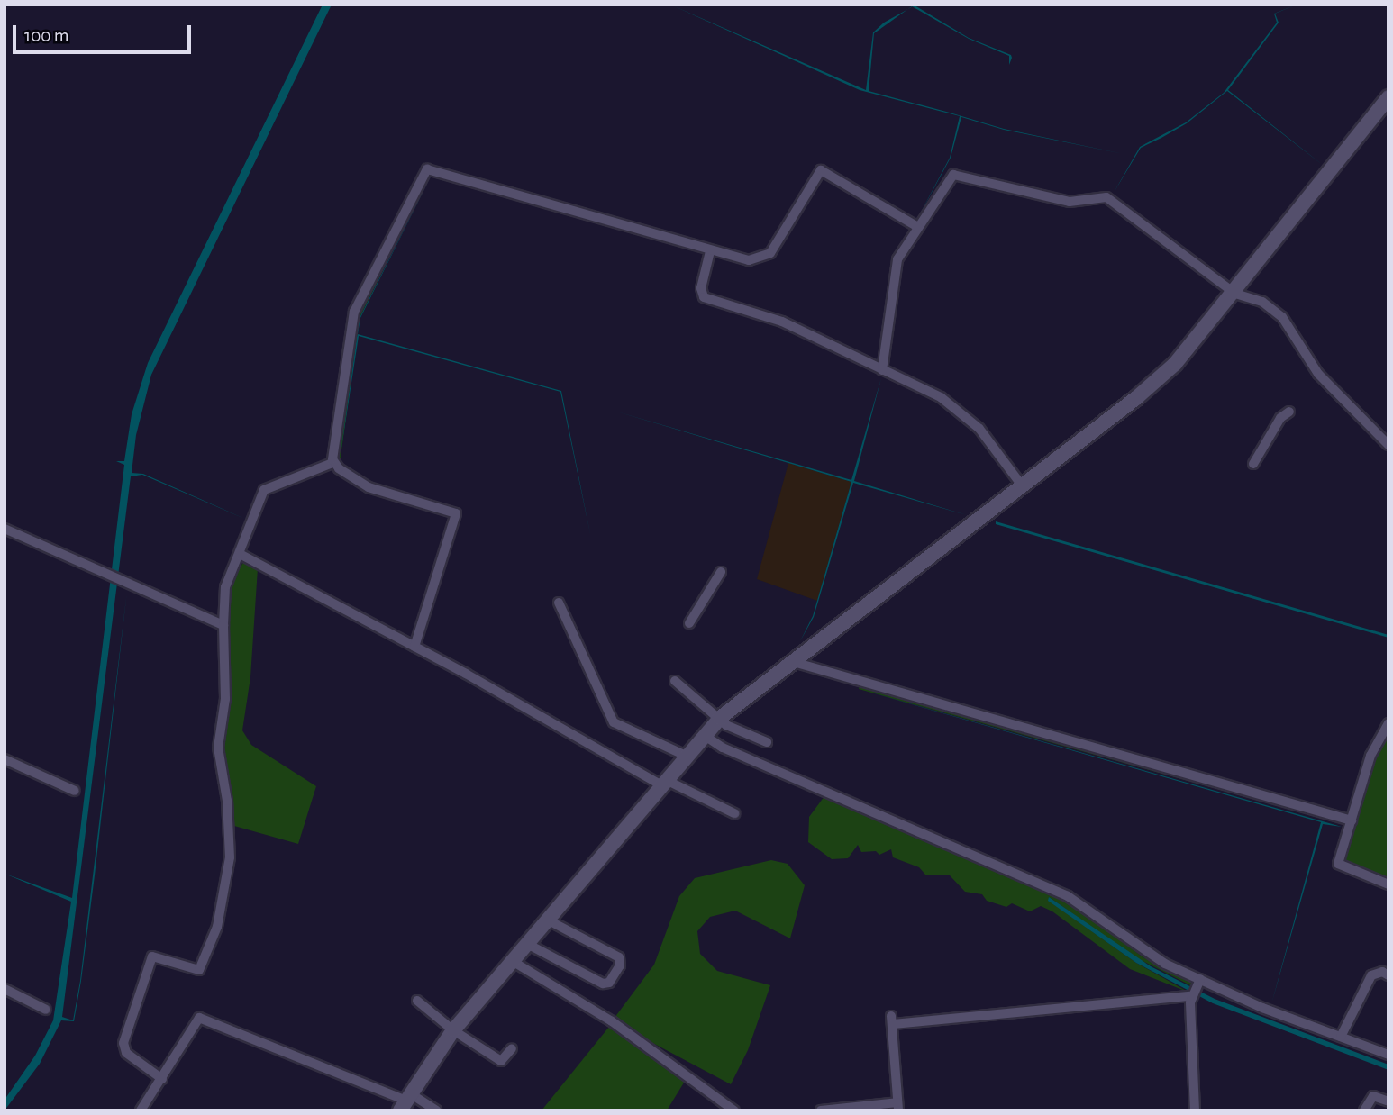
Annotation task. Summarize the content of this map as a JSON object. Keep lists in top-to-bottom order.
{
  "scale_bar": "100 m"
}
